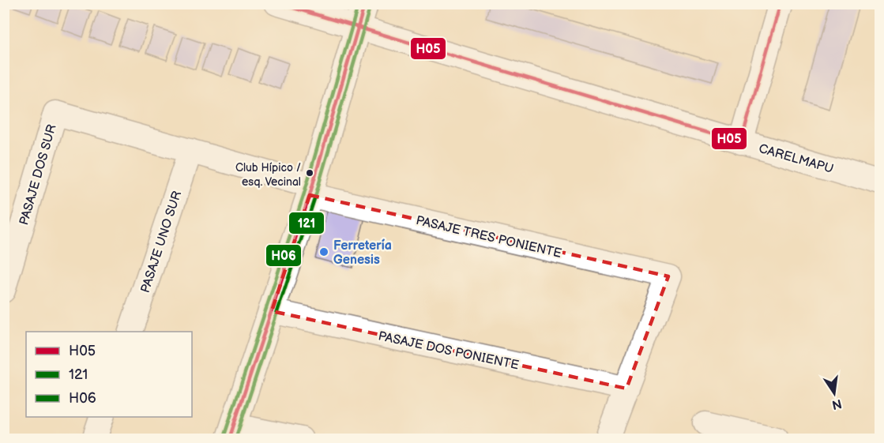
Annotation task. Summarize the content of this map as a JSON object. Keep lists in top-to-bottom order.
{
  "streets": {
    "street": [
      "CARELMAPU",
      "PASAJE DOS SUR",
      "PASAJE TRES PONIENTE",
      "PASAJE UNO SUR",
      "PASAJE DOS PONIENTE"
    ]
  },
  "crossings": [
    ["PASAJE DOS SUR", "PASAJE TRES PONIENTE"],
    ["PASAJE TRES PONIENTE", "PASAJE UNO SUR"],
    ["PASAJE TRES PONIENTE", "PASAJE DOS PONIENTE"]
  ],
  "places": ["Club Hípico / esq. Vecinal", "Ferretería Genesis"],
  "lines": ["transit line H05", "transit line H06", "transit line 121"],
  "legend": ["H05", "121", "H06"],
  "north": "bottom"
}
